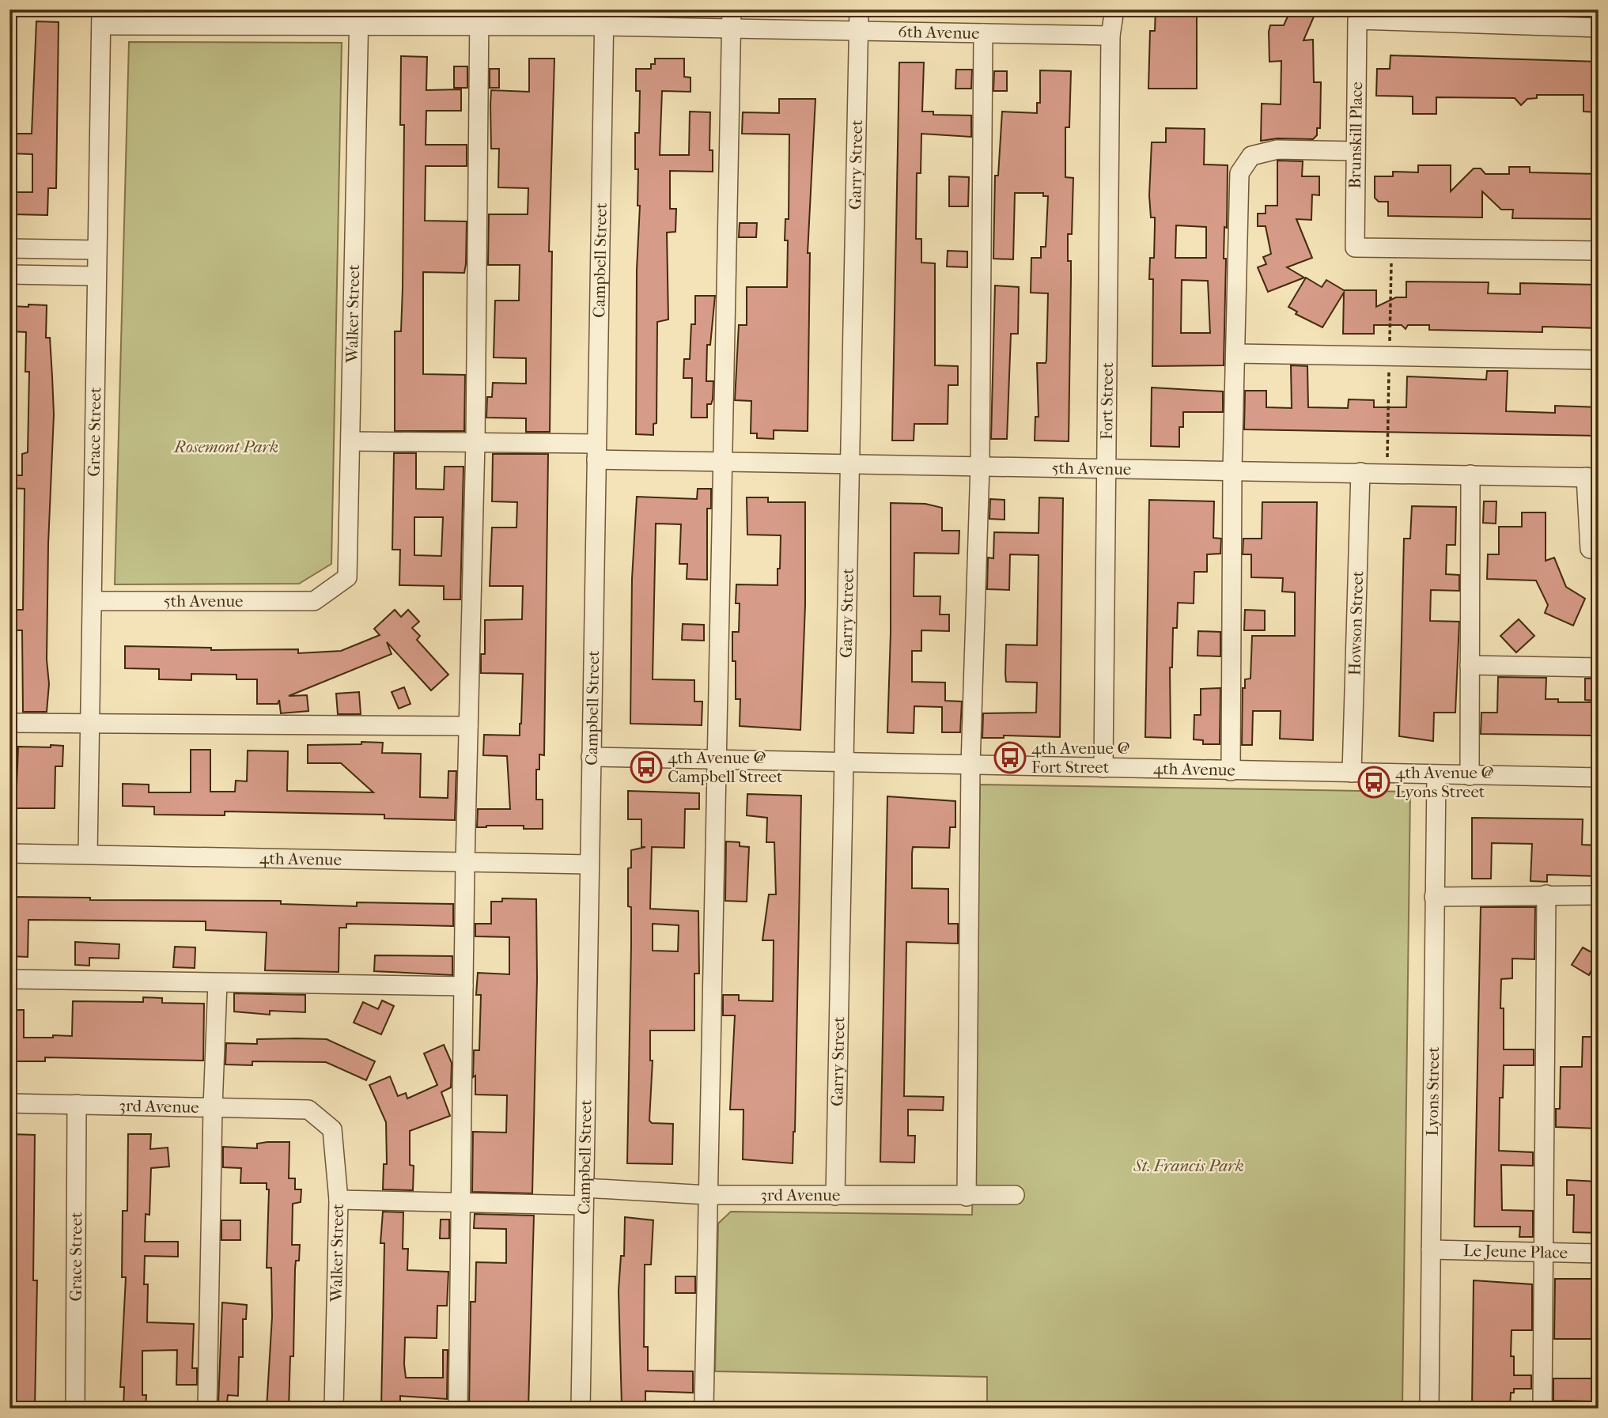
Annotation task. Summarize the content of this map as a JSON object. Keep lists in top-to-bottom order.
{
  "streets": {
    "street": [
      "6th Avenue",
      "Brunskill Place",
      "Garry Street",
      "Campbell Street",
      "Walker Street",
      "Fort Street",
      "Grace Street",
      "5th Avenue",
      "Howson Street",
      "4th Avenue",
      "Lyons Street",
      "3rd Avenue",
      "Le Jeune Place"
    ]
  },
  "crossings": [
    ["6th Avenue", "Garry Street"],
    ["6th Avenue", "Campbell Street"],
    ["6th Avenue", "Walker Street"],
    ["6th Avenue", "Fort Street"],
    ["6th Avenue", "Grace Street"],
    ["Garry Street", "5th Avenue"],
    ["Garry Street", "4th Avenue"],
    ["Garry Street", "3rd Avenue"],
    ["Campbell Street", "5th Avenue"],
    ["Campbell Street", "4th Avenue"],
    ["Campbell Street", "3rd Avenue"],
    ["Walker Street", "5th Avenue"],
    ["Walker Street", "3rd Avenue"],
    ["Fort Street", "5th Avenue"],
    ["Fort Street", "4th Avenue"],
    ["Grace Street", "5th Avenue"],
    ["Grace Street", "4th Avenue"],
    ["Grace Street", "3rd Avenue"],
    ["5th Avenue", "Howson Street"],
    ["Howson Street", "4th Avenue"],
    ["4th Avenue", "Lyons Street"],
    ["Lyons Street", "Le Jeune Place"]
  ],
  "parks": ["Rosemont Park", "St. Francis Park"],
  "places": {
    "bus stop": ["4th Avenue @ Fort Street", "4th Avenue @ Campbell Street", "4th Avenue @ Lyons Street"]
  }
}
